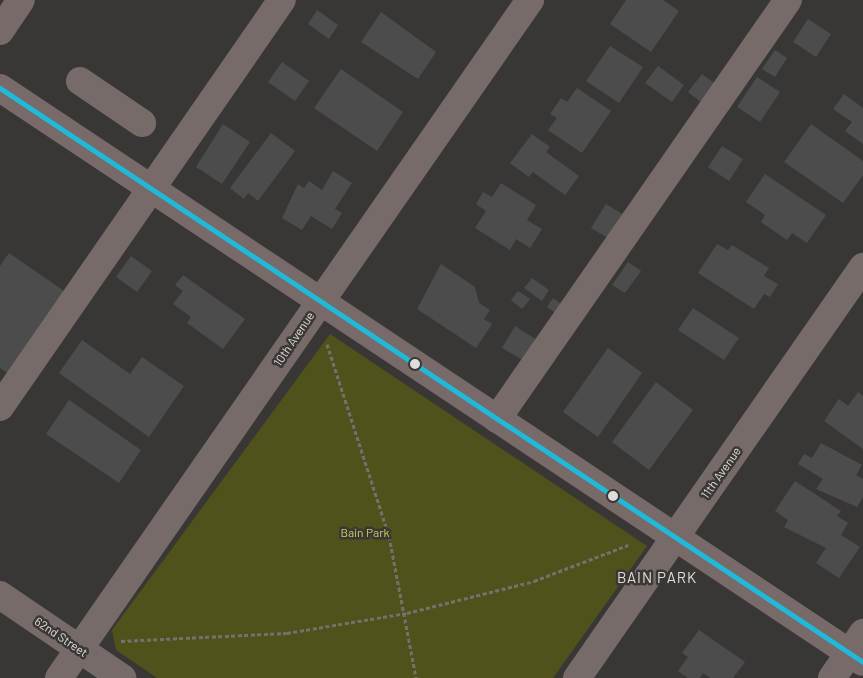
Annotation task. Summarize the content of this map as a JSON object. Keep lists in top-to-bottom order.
{
  "streets": {
    "street": ["10th Avenue", "11th Avenue", "62nd Street"]
  },
  "crossings": [
    ["10th Avenue", "62nd Street"]
  ],
  "districts": ["BAIN PARK"],
  "parks": ["Bain Park"]
}
